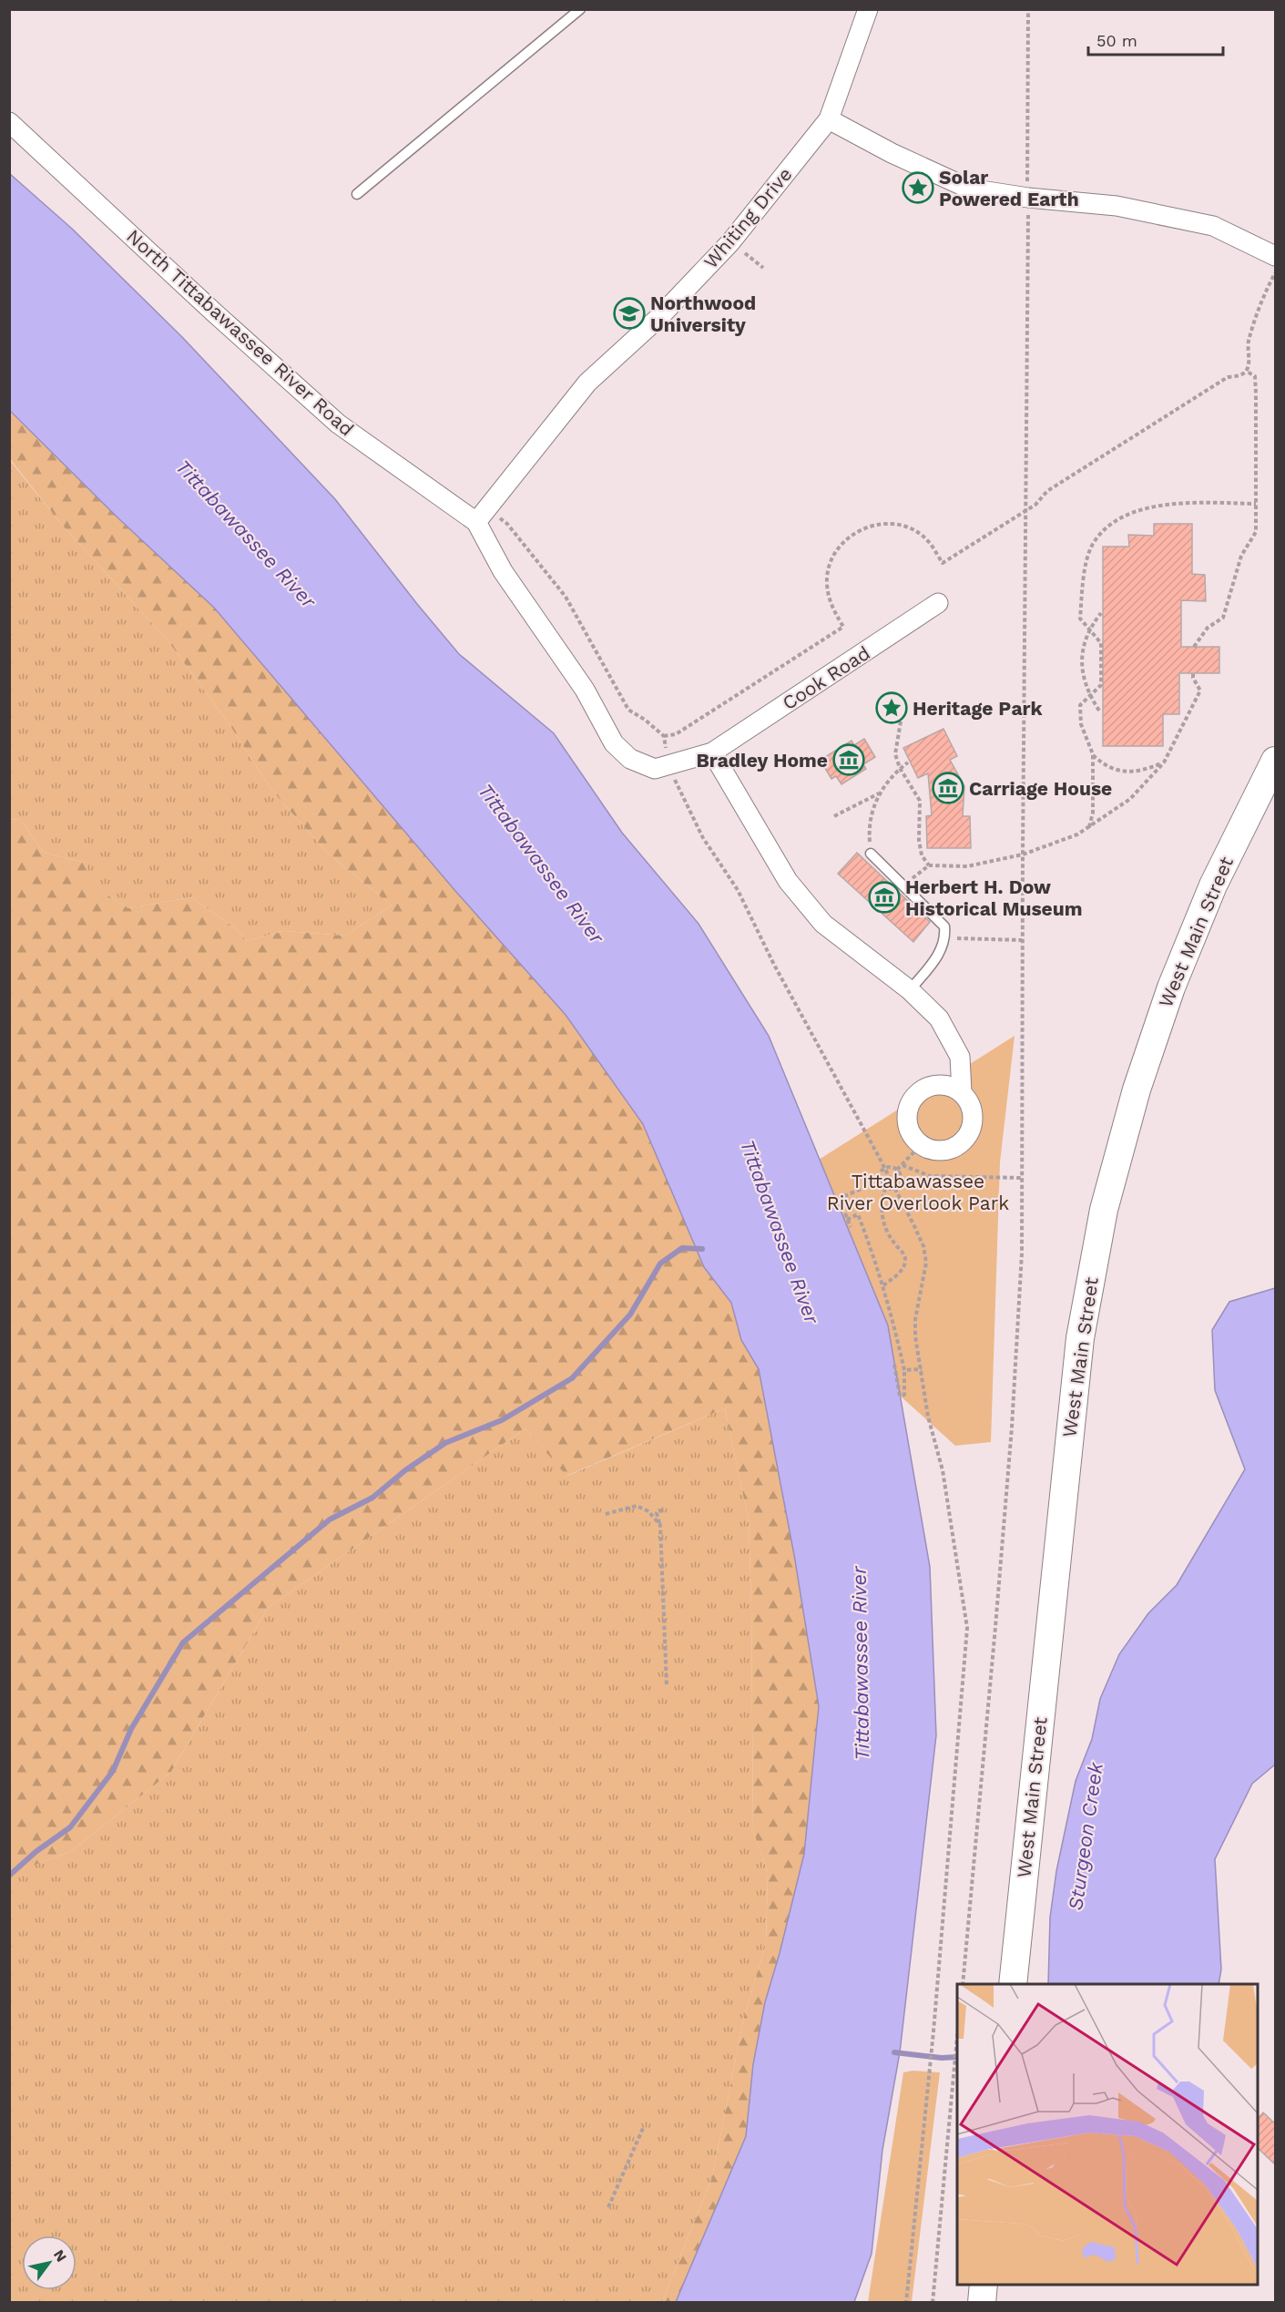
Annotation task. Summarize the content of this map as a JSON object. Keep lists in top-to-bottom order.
{
  "streets": {
    "street": [
      "Whiting Drive",
      "North Tittabawassee River Road",
      "Cook Road",
      "West Main Street"
    ]
  },
  "crossings": [
    ["Whiting Drive", "North Tittabawassee River Road"],
    ["North Tittabawassee River Road", "Cook Road"]
  ],
  "water": ["Tittabawassee River", "Sturgeon Creek"],
  "parks": ["Tittabawassee River Overlook Park"],
  "places": {
    "place": ["Solar Powered Earth", "Heritage Park"],
    "school or university": ["Northwood University"],
    "museum": ["Bradley Home", "Carriage House", "Herbert H. Dow Historical Museum"]
  },
  "scale_bar": "50 m",
  "north": "top right"
}
